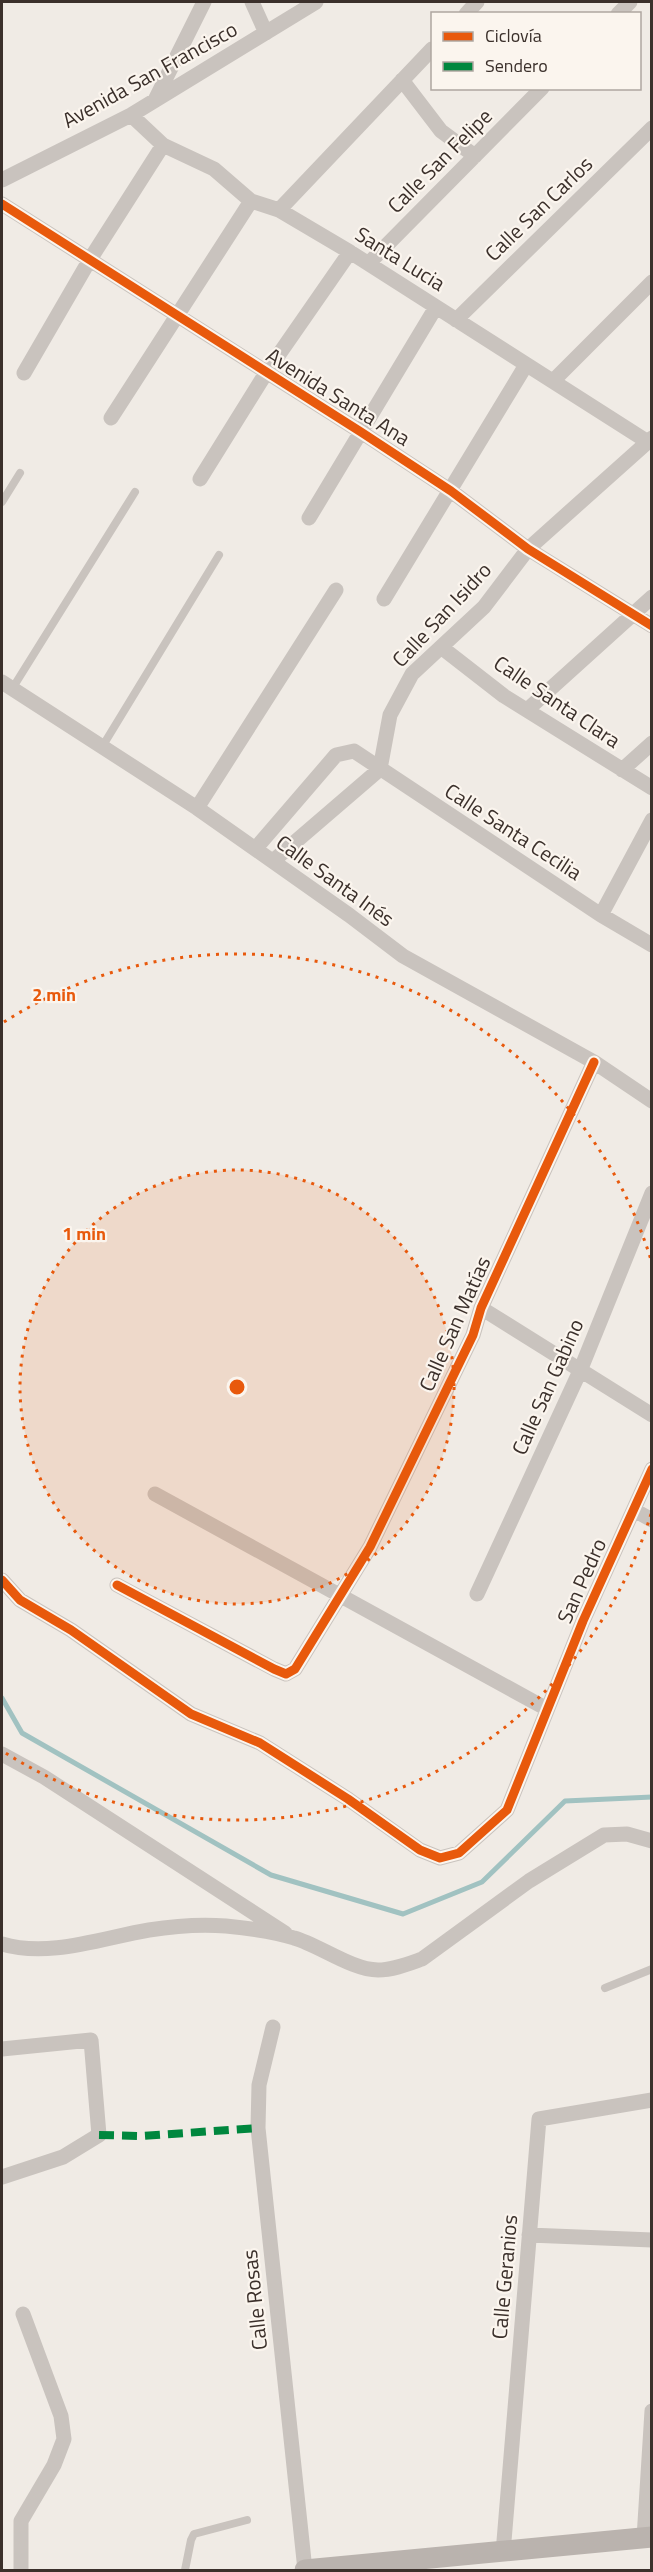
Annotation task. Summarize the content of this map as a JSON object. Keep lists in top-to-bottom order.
{
  "streets": {
    "street": [
      "Avenida San Francisco",
      "Calle San Felipe",
      "Calle San Carlos",
      "Santa Lucia",
      "Avenida Santa Ana",
      "Calle San Isidro",
      "Calle Santa Clara",
      "Calle Santa Cecilia",
      "Calle Santa Inés",
      "Calle San Matías",
      "Calle San Gabino",
      "San Pedro",
      "Calle Geranios",
      "Calle Rosas"
    ]
  },
  "crossings": [
    ["Avenida San Francisco", "Santa Lucia"],
    ["Calle San Felipe", "Santa Lucia"],
    ["Calle San Carlos", "Santa Lucia"],
    ["Santa Lucia", "Calle San Isidro"],
    ["Avenida Santa Ana", "Calle San Isidro"],
    ["Calle San Isidro", "Calle Santa Clara"],
    ["Calle San Isidro", "Calle Santa Cecilia"],
    ["Calle Santa Cecilia", "Calle Santa Inés"],
    ["Calle Santa Inés", "Calle San Matías"]
  ],
  "legend": ["Ciclovía", "Sendero"],
  "rings": ["2 min", "1 min"]
}
